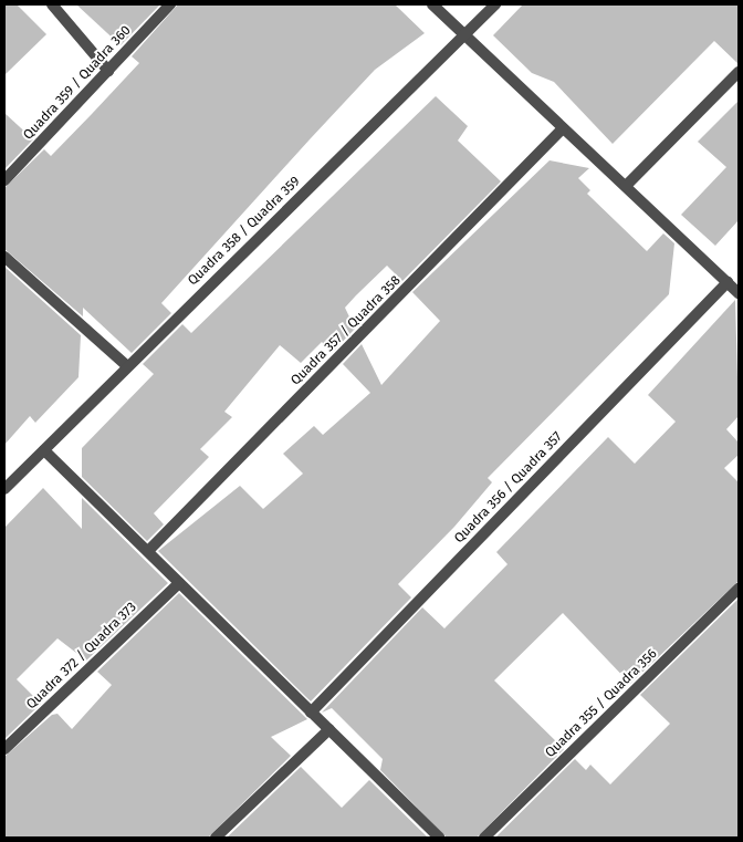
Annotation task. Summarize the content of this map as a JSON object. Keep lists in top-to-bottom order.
{
  "streets": {
    "street": [
      "Quadra 359 / Quadra 360",
      "Quadra 358 / Quadra 359",
      "Quadra 357 / Quadra 358",
      "Quadra 356 / Quadra 357",
      "Quadra 372 / Quadra 373",
      "Quadra 355 / Quadra 356"
    ]
  }
}
